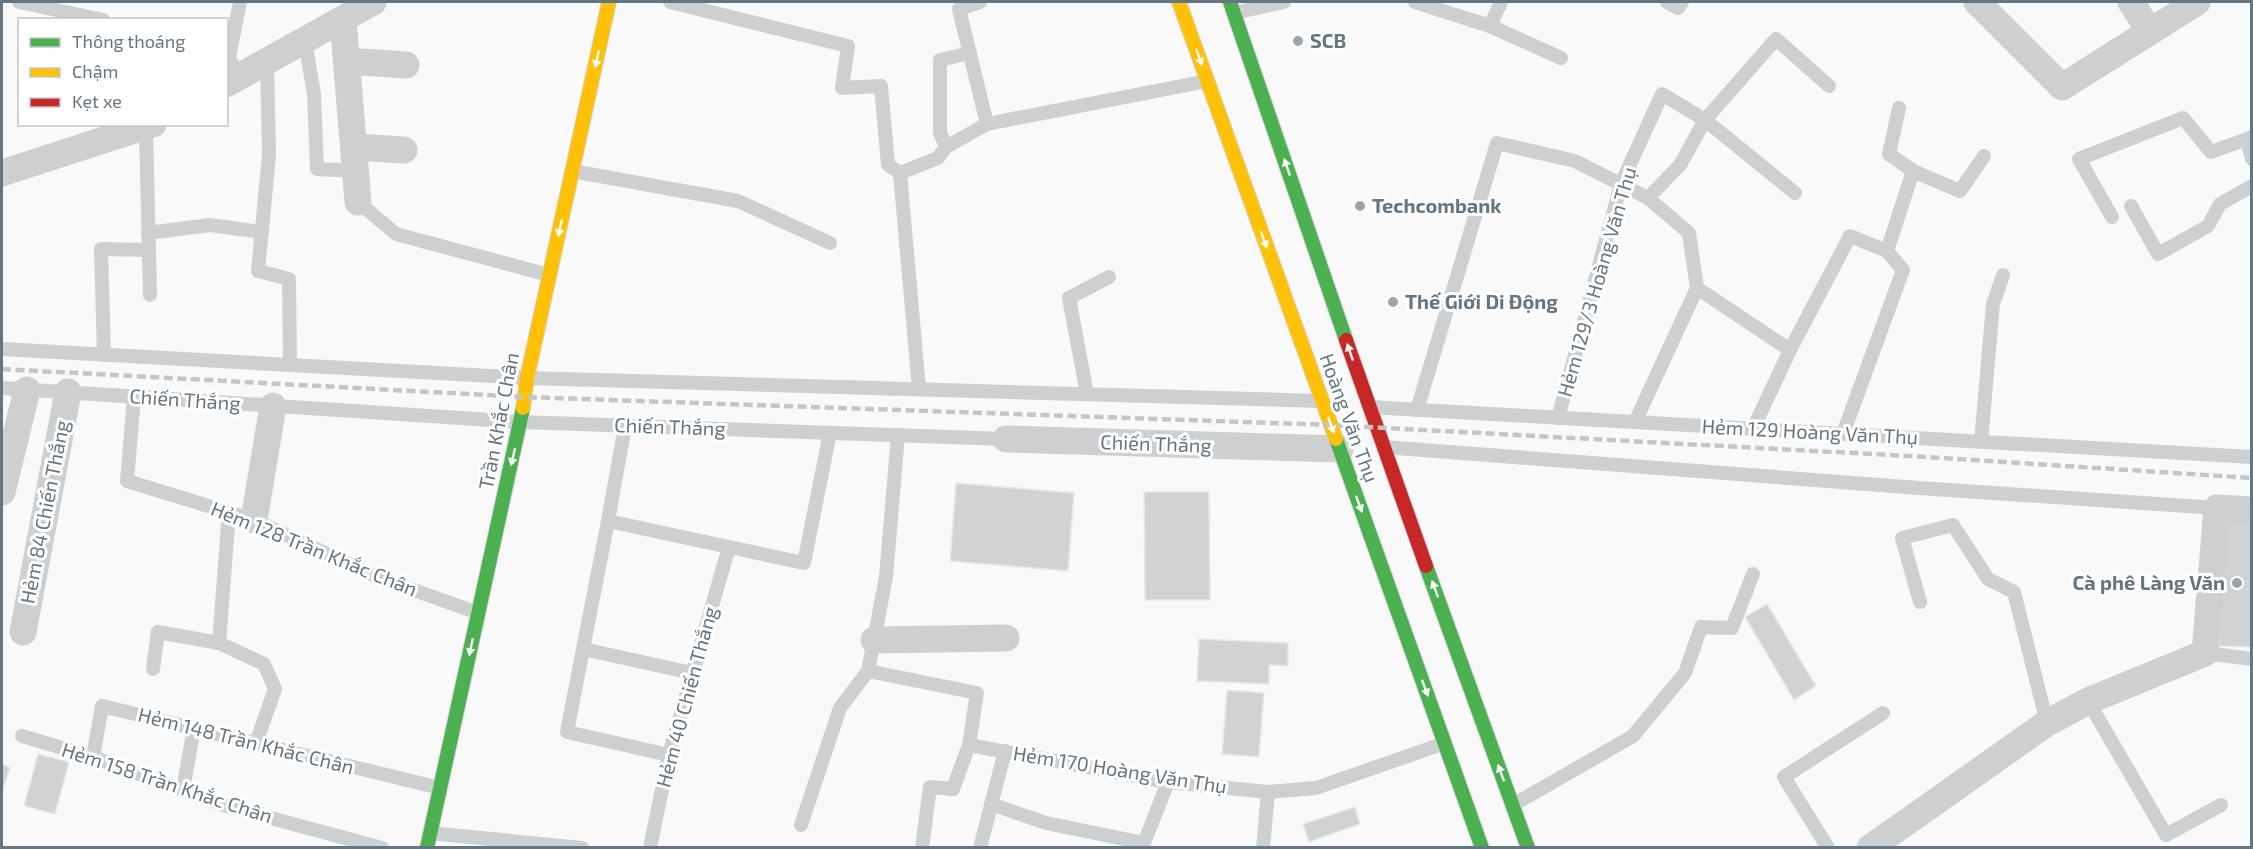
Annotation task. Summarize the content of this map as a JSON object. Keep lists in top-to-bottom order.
{
  "streets": {
    "main road": ["Hoàng Văn Thụ", "Trần Khắc Chân"],
    "street": ["Chiến Thắng", "Hẻm 84 Chiến Thắng"],
    "lane": [
      "Hẻm 129/3 Hoàng Văn Thụ",
      "Hẻm 129 Hoàng Văn Thụ",
      "Hẻm 128 Trần Khắc Chân",
      "Hẻm 40 Chiến Thắng",
      "Hẻm 148 Trần Khắc Chân",
      "Hẻm 170 Hoàng Văn Thụ",
      "Hẻm 158 Trần Khắc Chân"
    ]
  },
  "crossings": [
    ["Hẻm 129/3 Hoàng Văn Thụ", "Hẻm 129 Hoàng Văn Thụ"],
    ["Chiến Thắng", "Hoàng Văn Thụ"],
    ["Chiến Thắng", "Trần Khắc Chân"],
    ["Chiến Thắng", "Hẻm 84 Chiến Thắng"],
    ["Chiến Thắng", "Hẻm 128 Trần Khắc Chân"],
    ["Hoàng Văn Thụ", "Hẻm 129 Hoàng Văn Thụ"],
    ["Hoàng Văn Thụ", "Hẻm 170 Hoàng Văn Thụ"],
    ["Trần Khắc Chân", "Hẻm 128 Trần Khắc Chân"],
    ["Trần Khắc Chân", "Hẻm 148 Trần Khắc Chân"],
    ["Hẻm 148 Trần Khắc Chân", "Hẻm 158 Trần Khắc Chân"]
  ],
  "one_way": ["Trần Khắc Chân"],
  "places": [
    "SCB",
    "Techcombank",
    "Thế Giới Di Động",
    "Cà phê Làng Văn"
  ],
  "legend": ["Thông thoáng", "Chậm", "Kẹt xe"]
}
